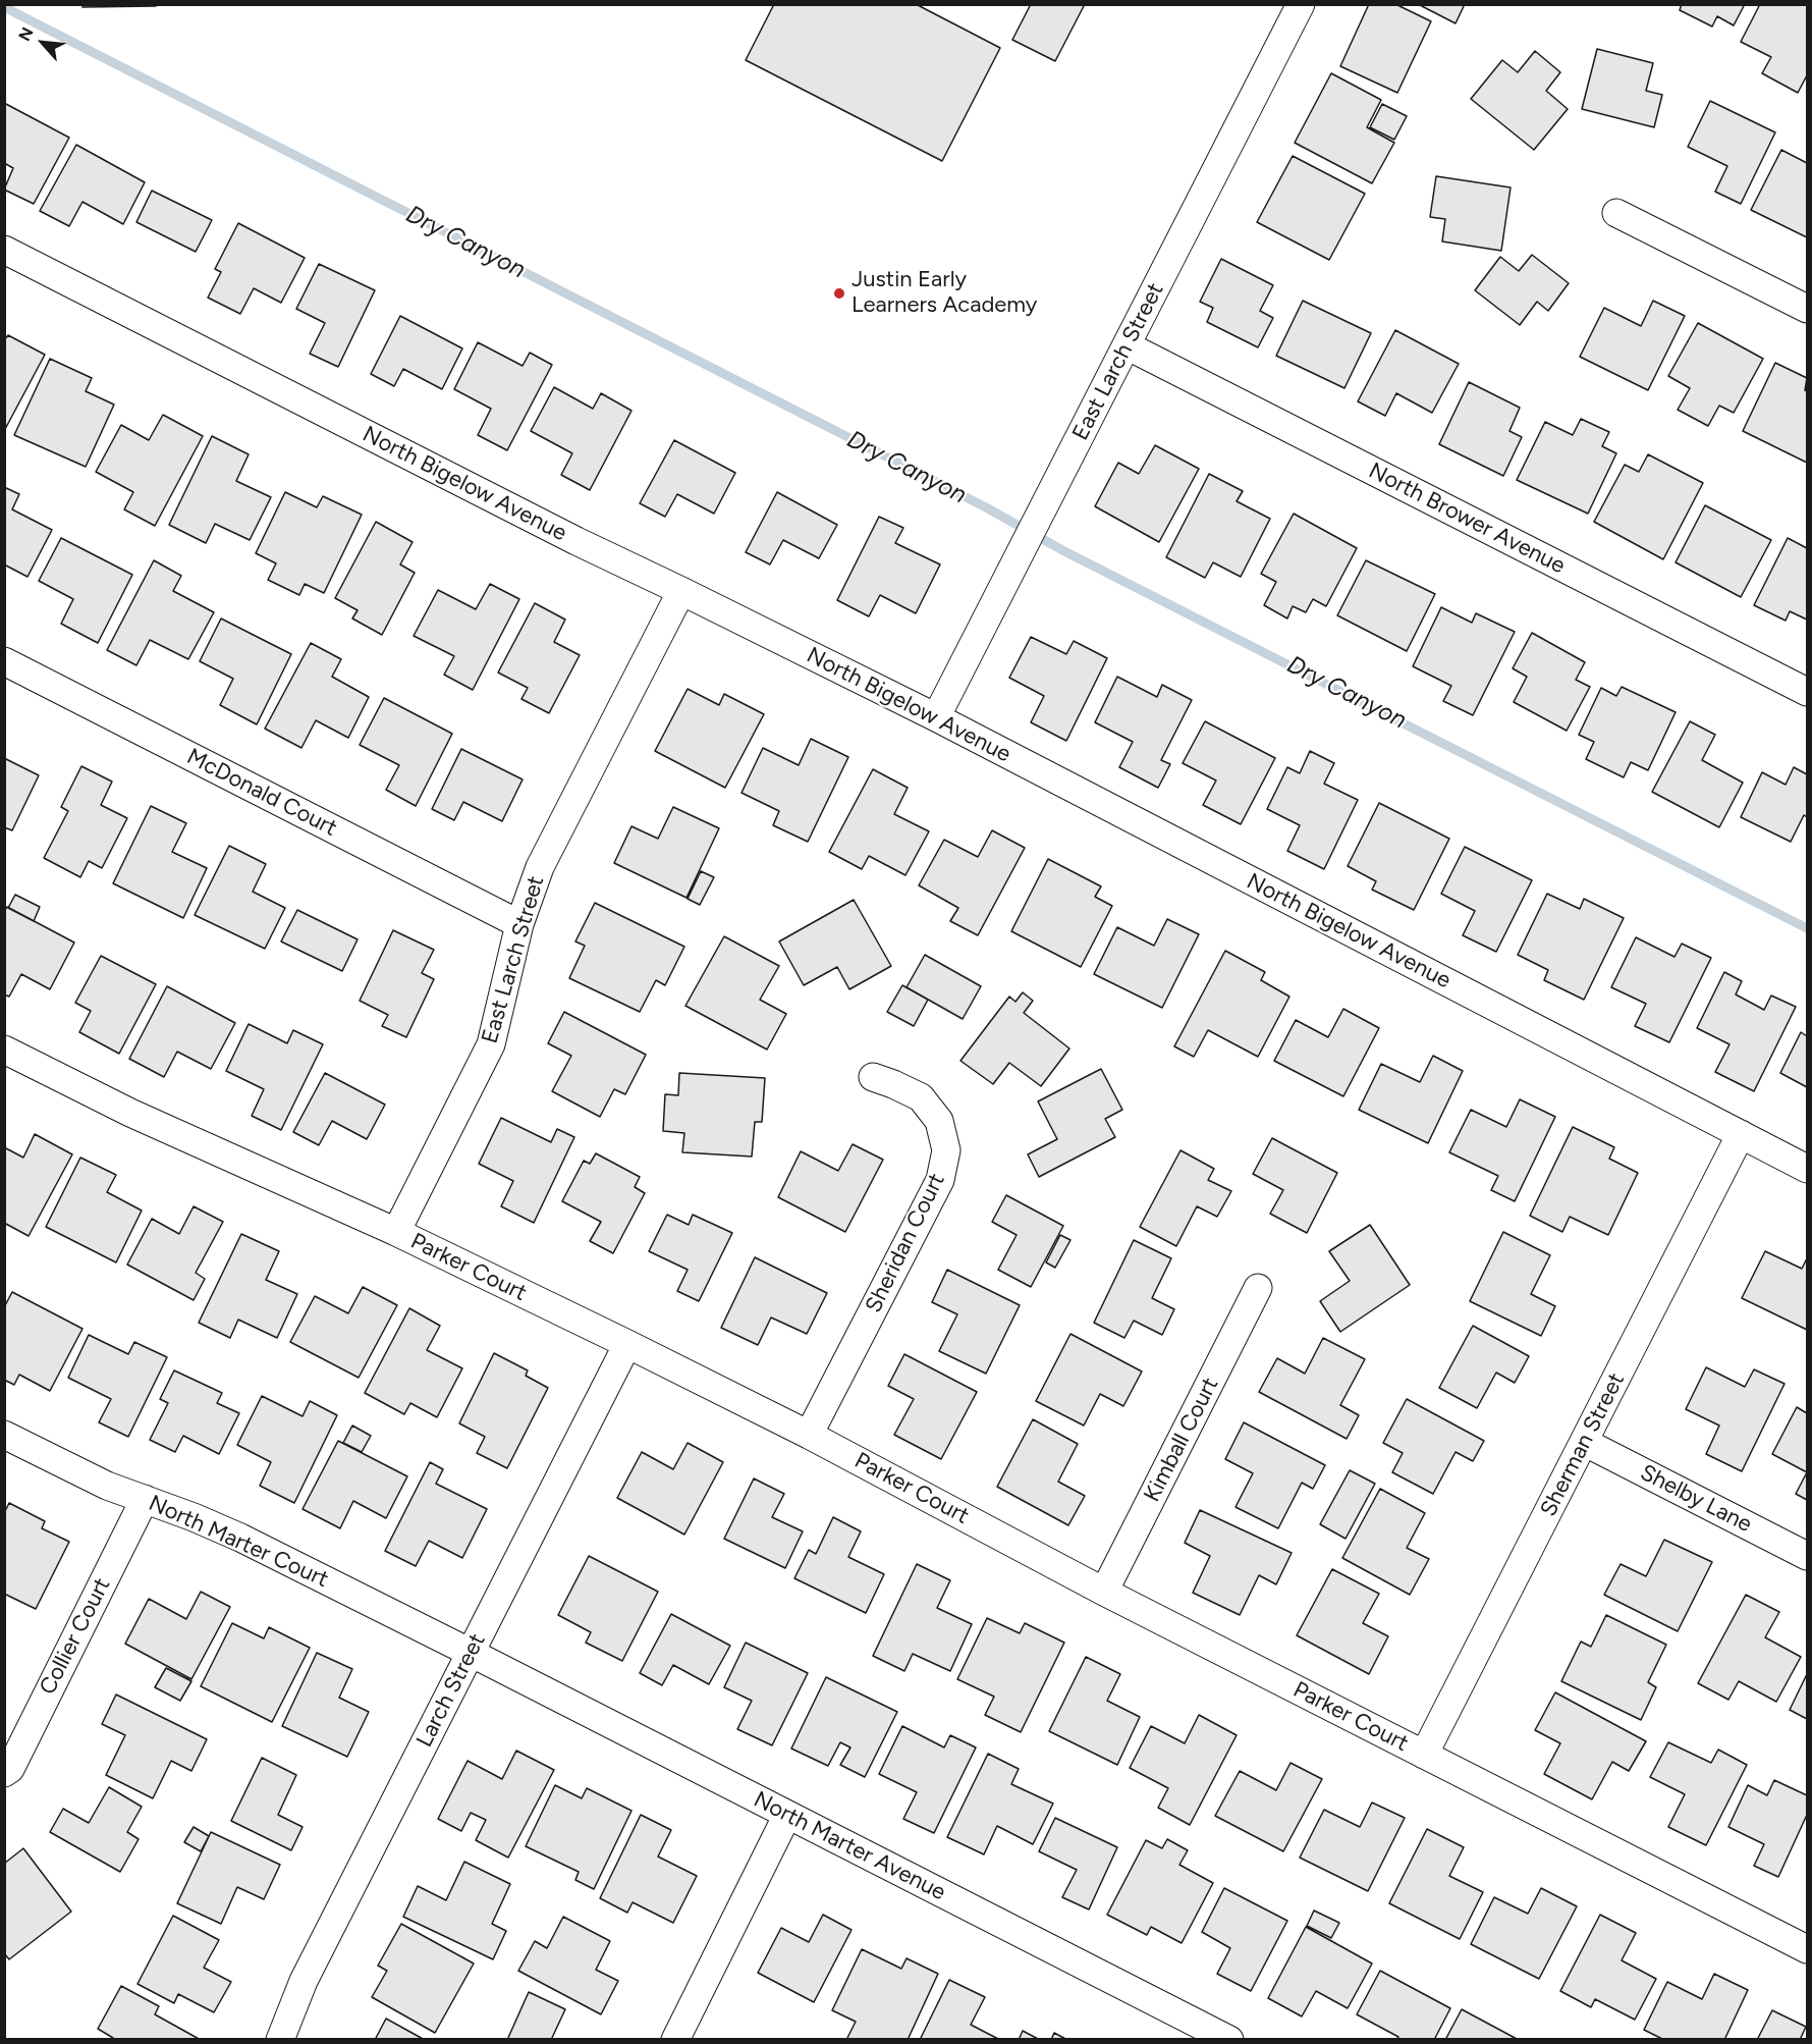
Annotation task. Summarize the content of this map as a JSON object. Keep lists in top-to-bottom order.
{
  "streets": {
    "street": [
      "East Larch Street",
      "North Bigelow Avenue",
      "North Brower Avenue",
      "McDonald Court",
      "Sheridan Court",
      "Parker Court",
      "Kimball Court",
      "Sherman Street",
      "Shelby Lane",
      "North Marter Court",
      "Collier Court",
      "Larch Street",
      "North Marter Avenue"
    ]
  },
  "crossings": [
    ["East Larch Street", "North Bigelow Avenue"],
    ["East Larch Street", "North Brower Avenue"],
    ["East Larch Street", "McDonald Court"],
    ["East Larch Street", "Parker Court"],
    ["North Bigelow Avenue", "Sherman Street"],
    ["Sheridan Court", "Parker Court"],
    ["Parker Court", "Kimball Court"],
    ["Parker Court", "Sherman Street"],
    ["Parker Court", "Larch Street"],
    ["Sherman Street", "Shelby Lane"],
    ["North Marter Court", "Collier Court"],
    ["North Marter Court", "Larch Street"],
    ["North Marter Court", "North Marter Avenue"],
    ["Larch Street", "North Marter Avenue"]
  ],
  "water": ["Dry Canyon"],
  "places": ["Justin Early Learners Academy"],
  "north": "top left"
}
